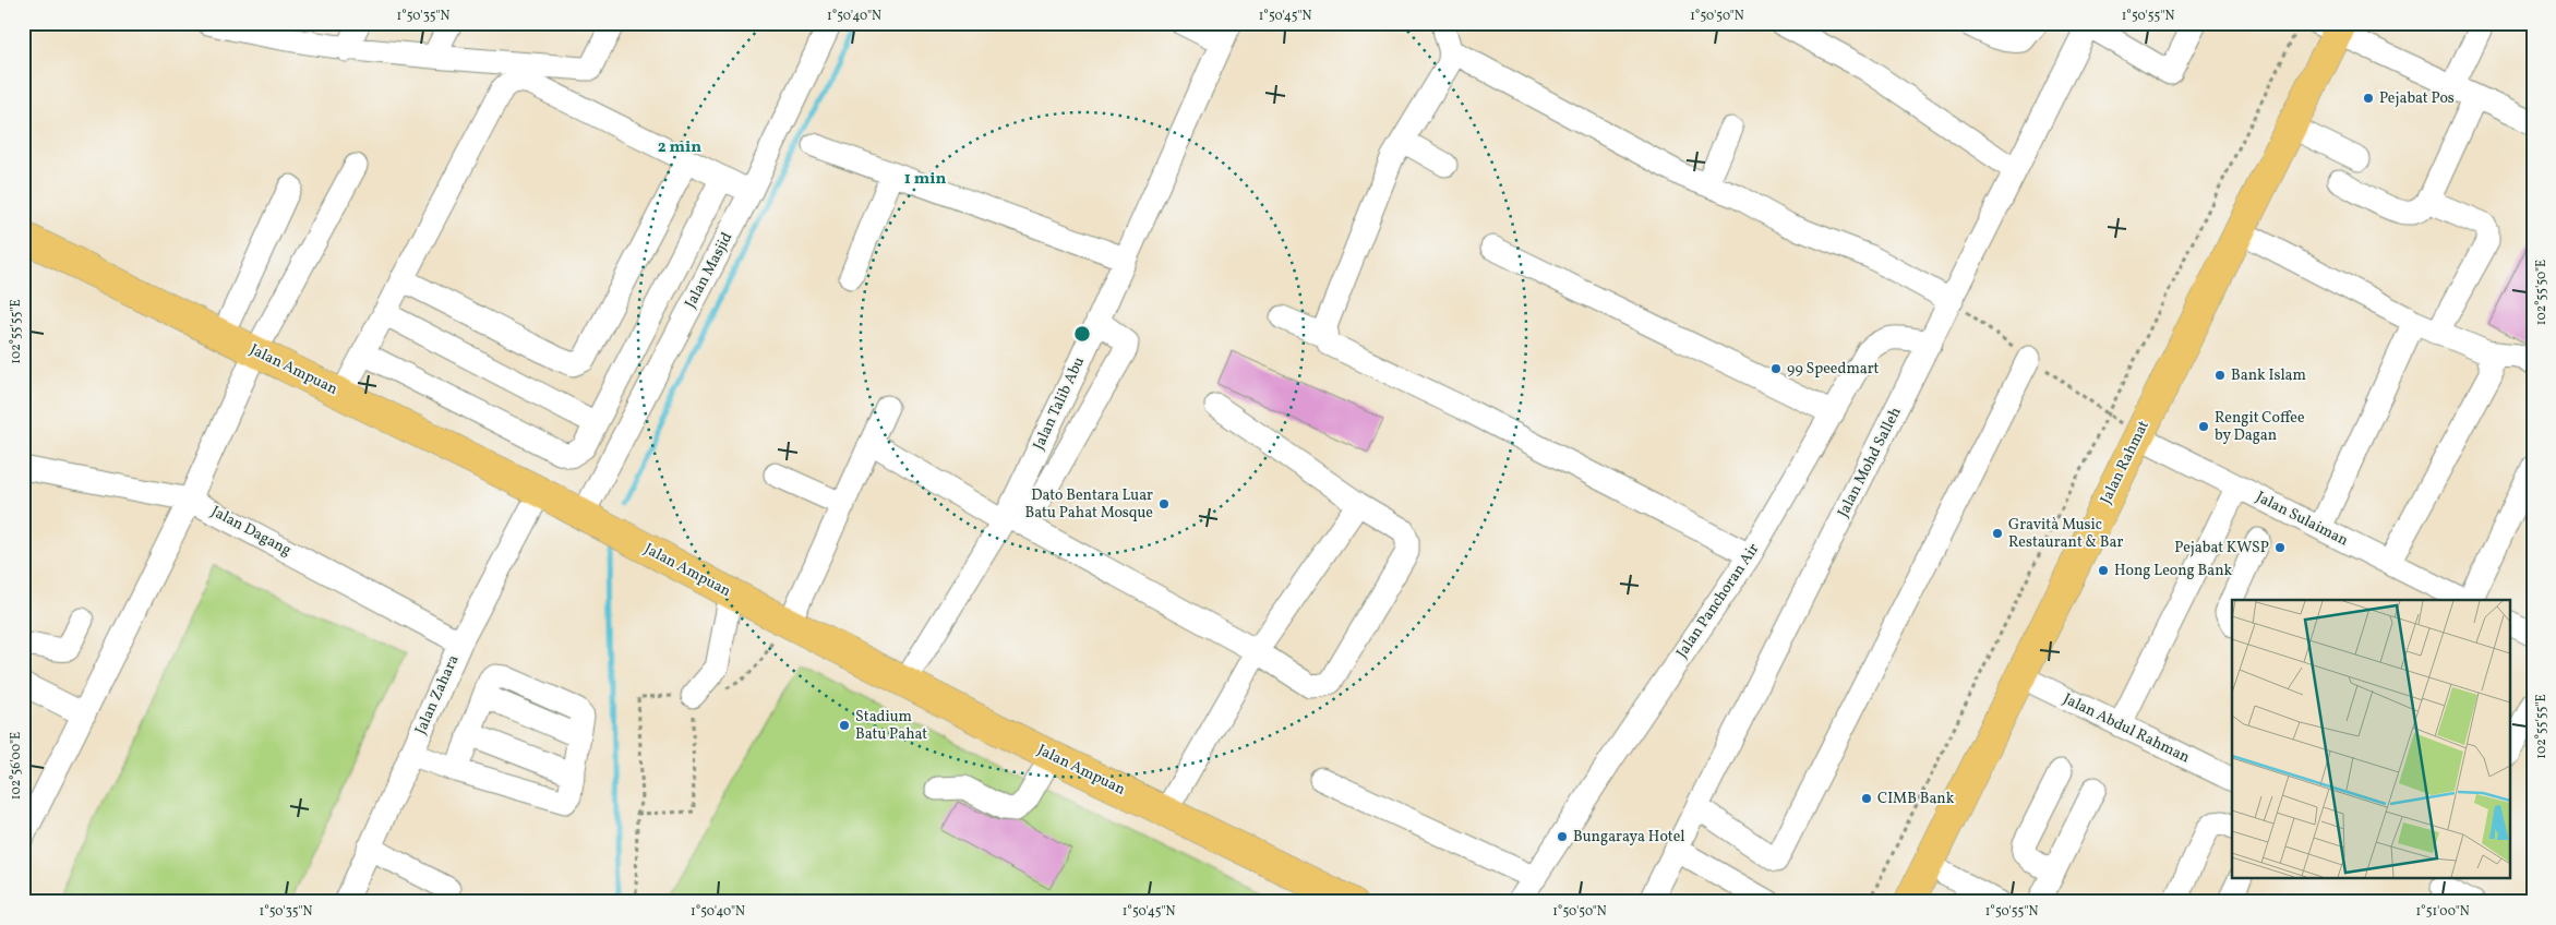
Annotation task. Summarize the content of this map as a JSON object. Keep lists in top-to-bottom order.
{
  "streets": {
    "main road": ["Jalan Ampuan", "Jalan Rahmat"],
    "street": [
      "Jalan Masjid",
      "Jalan Talib Abu",
      "Jalan Mohd Salleh",
      "Jalan Sulaiman",
      "Jalan Dagang",
      "Jalan Panchoran Air",
      "Jalan Zahara",
      "Jalan Abdul Rahman"
    ]
  },
  "crossings": [
    ["Jalan Masjid", "Jalan Ampuan"],
    ["Jalan Ampuan", "Jalan Talib Abu"],
    ["Jalan Ampuan", "Jalan Zahara"],
    ["Jalan Mohd Salleh", "Jalan Panchoran Air"],
    ["Jalan Rahmat", "Jalan Sulaiman"],
    ["Jalan Rahmat", "Jalan Abdul Rahman"],
    ["Jalan Dagang", "Jalan Zahara"]
  ],
  "places": [
    "Pejabat Pos",
    "99 Speedmart",
    "Bank Islam",
    "Rengit Coffee by Dagan",
    "Dato Bentara Luar Batu Pahat Mosque",
    "Gravità Music Restaurant & Bar",
    "Pejabat KWSP",
    "Hong Leong Bank",
    "Stadium Batu Pahat",
    "CIMB Bank",
    "Bungaraya Hotel"
  ],
  "coordinates": [
    "1°50'35\"N",
    "1°50'40\"N",
    "1°50'45\"N",
    "1°50'50\"N",
    "1°50'55\"N",
    "102°55'50\"E",
    "102°55'55\"E",
    "102°56'00\"E",
    "1°51'00\"N"
  ],
  "rings": ["2 min", "1 min"]
}
